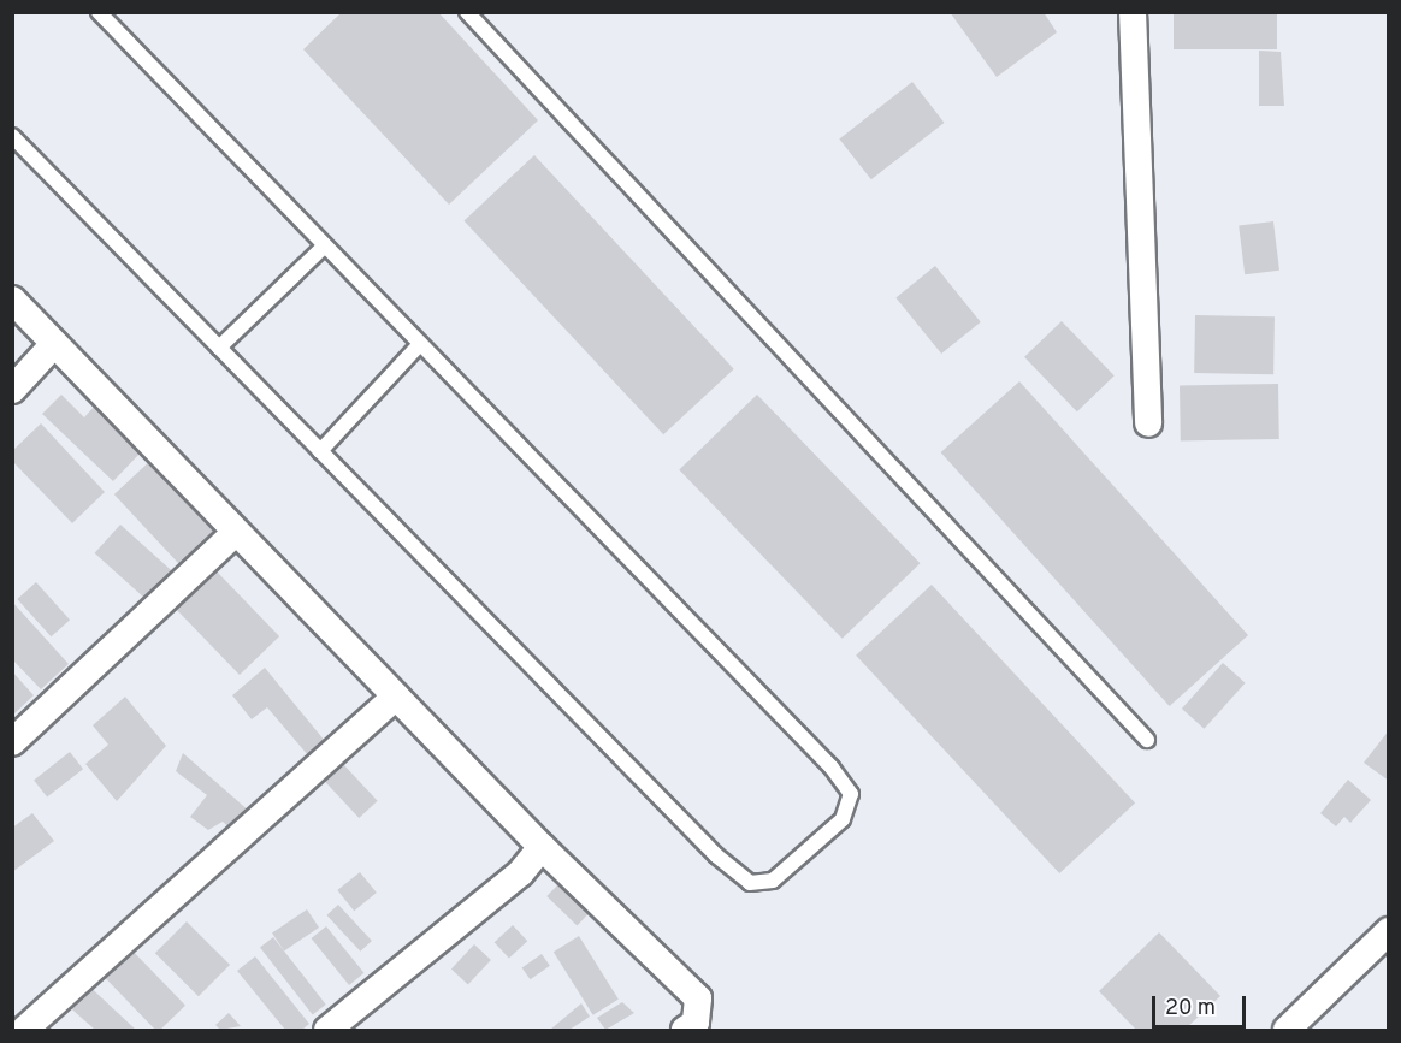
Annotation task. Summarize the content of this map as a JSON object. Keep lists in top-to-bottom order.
{
  "scale_bar": "20 m"
}
